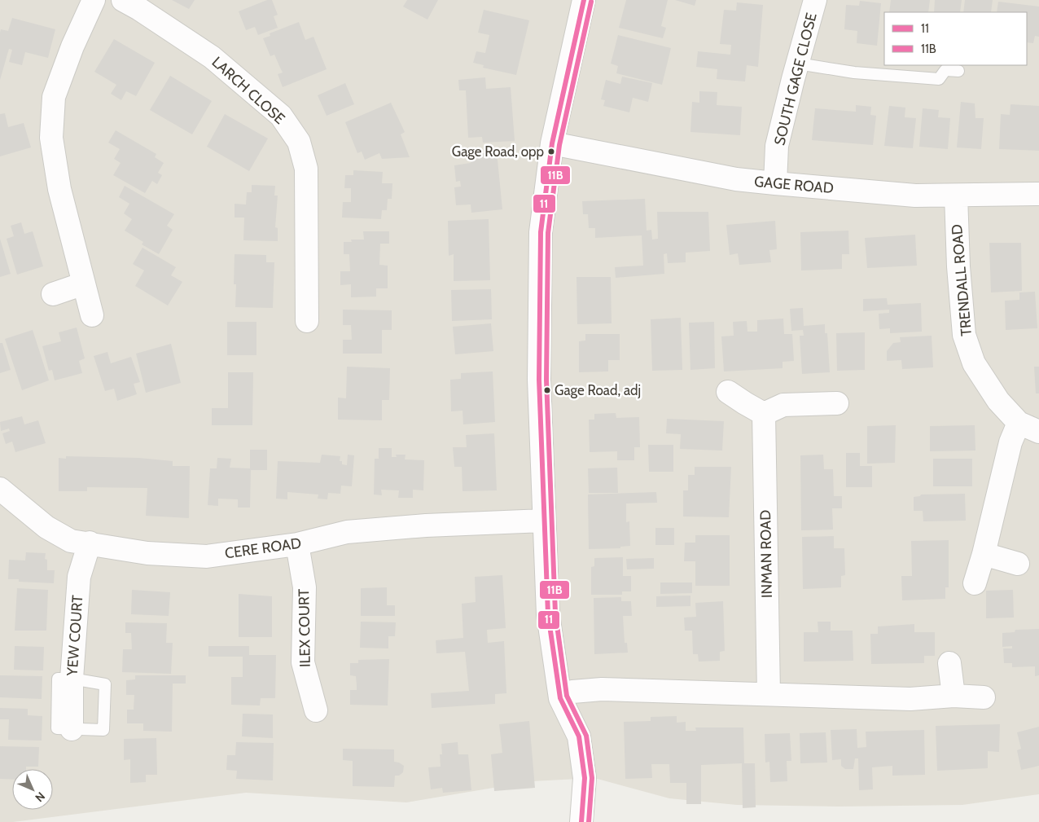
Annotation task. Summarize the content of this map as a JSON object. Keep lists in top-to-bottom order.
{
  "streets": {
    "street": [
      "SOUTH GAGE CLOSE",
      "LARCH CLOSE",
      "GAGE ROAD",
      "TRENDALL ROAD",
      "CERE ROAD",
      "INMAN ROAD",
      "ILEX COURT",
      "YEW COURT"
    ]
  },
  "crossings": [
    ["SOUTH GAGE CLOSE", "GAGE ROAD"],
    ["GAGE ROAD", "TRENDALL ROAD"],
    ["CERE ROAD", "ILEX COURT"],
    ["CERE ROAD", "YEW COURT"]
  ],
  "places": ["Gage Road, opp", "Gage Road, adj"],
  "lines": ["transit line 11", "transit line 11B"],
  "legend": ["11", "11B"],
  "north": "bottom right"
}
